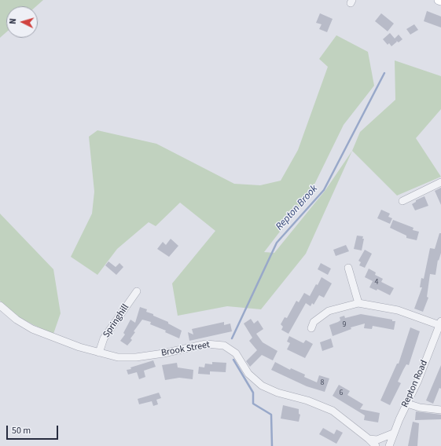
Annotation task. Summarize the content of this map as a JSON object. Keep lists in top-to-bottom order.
{
  "streets": {
    "street": ["Springhill", "Brook Street", "Repton Road"]
  },
  "crossings": [
    ["Springhill", "Brook Street"]
  ],
  "water": ["Repton Brook"],
  "house_numbers": [
    "4",
    "9",
    "8",
    "6"
  ],
  "scale_bar": "50 m",
  "north": "left"
}
